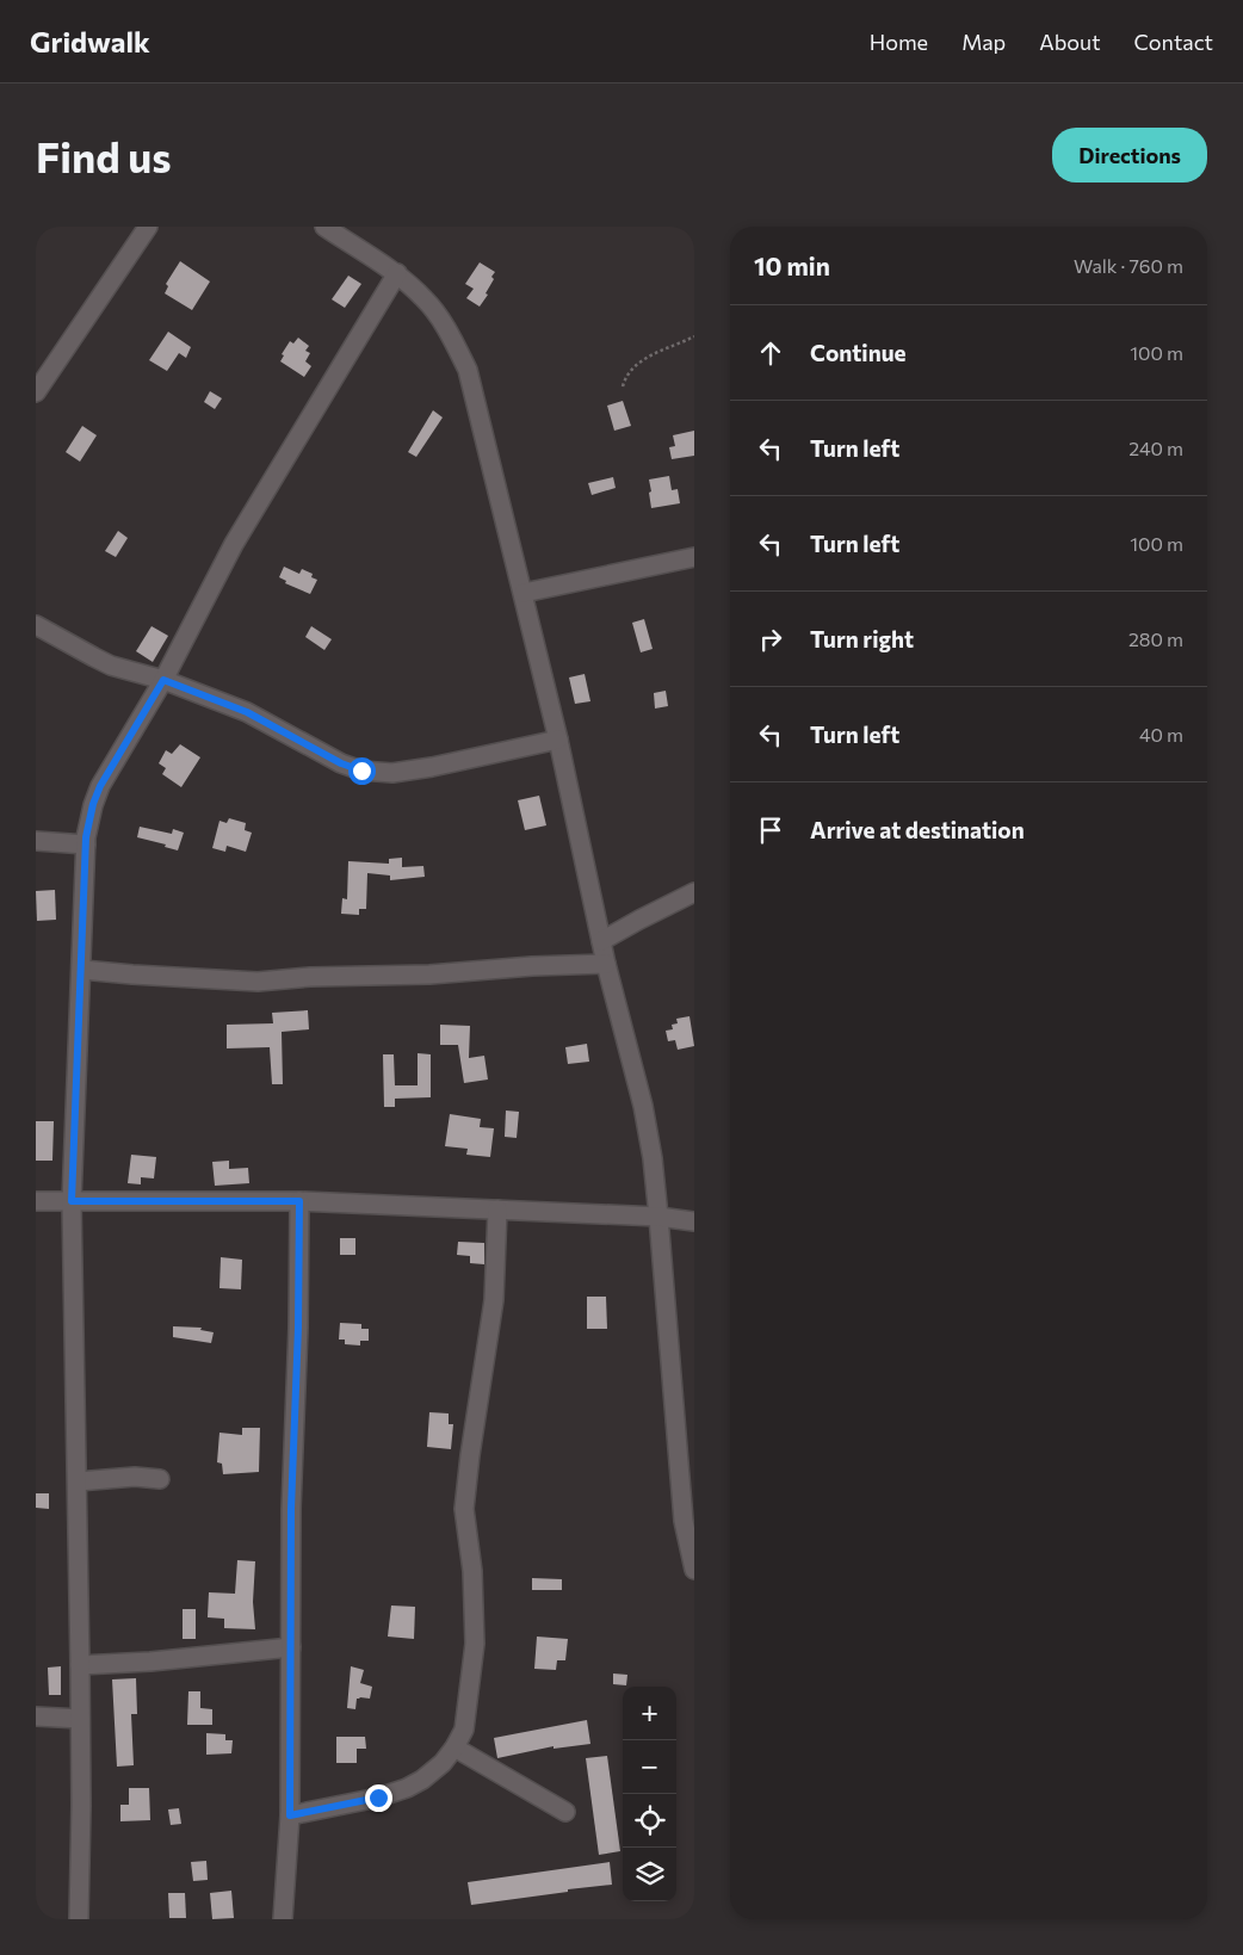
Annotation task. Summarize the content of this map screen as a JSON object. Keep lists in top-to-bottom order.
{
  "page": {
    "header": "Gridwalk",
    "nav": [
      "Home",
      "Map",
      "About",
      "Contact"
    ],
    "buttons": "Directions",
    "title": "Find us",
    "heading": ["10 min", "Walk · 760 m"],
    "list": [
      ["Continue", "100 m"],
      ["Turn left", "240 m"],
      ["Turn left", "100 m"],
      ["Turn right", "280 m"],
      ["Turn left", "40 m"],
      "Arrive at destination"
    ],
    "map_buttons": ["+", "−"]
  }
}
